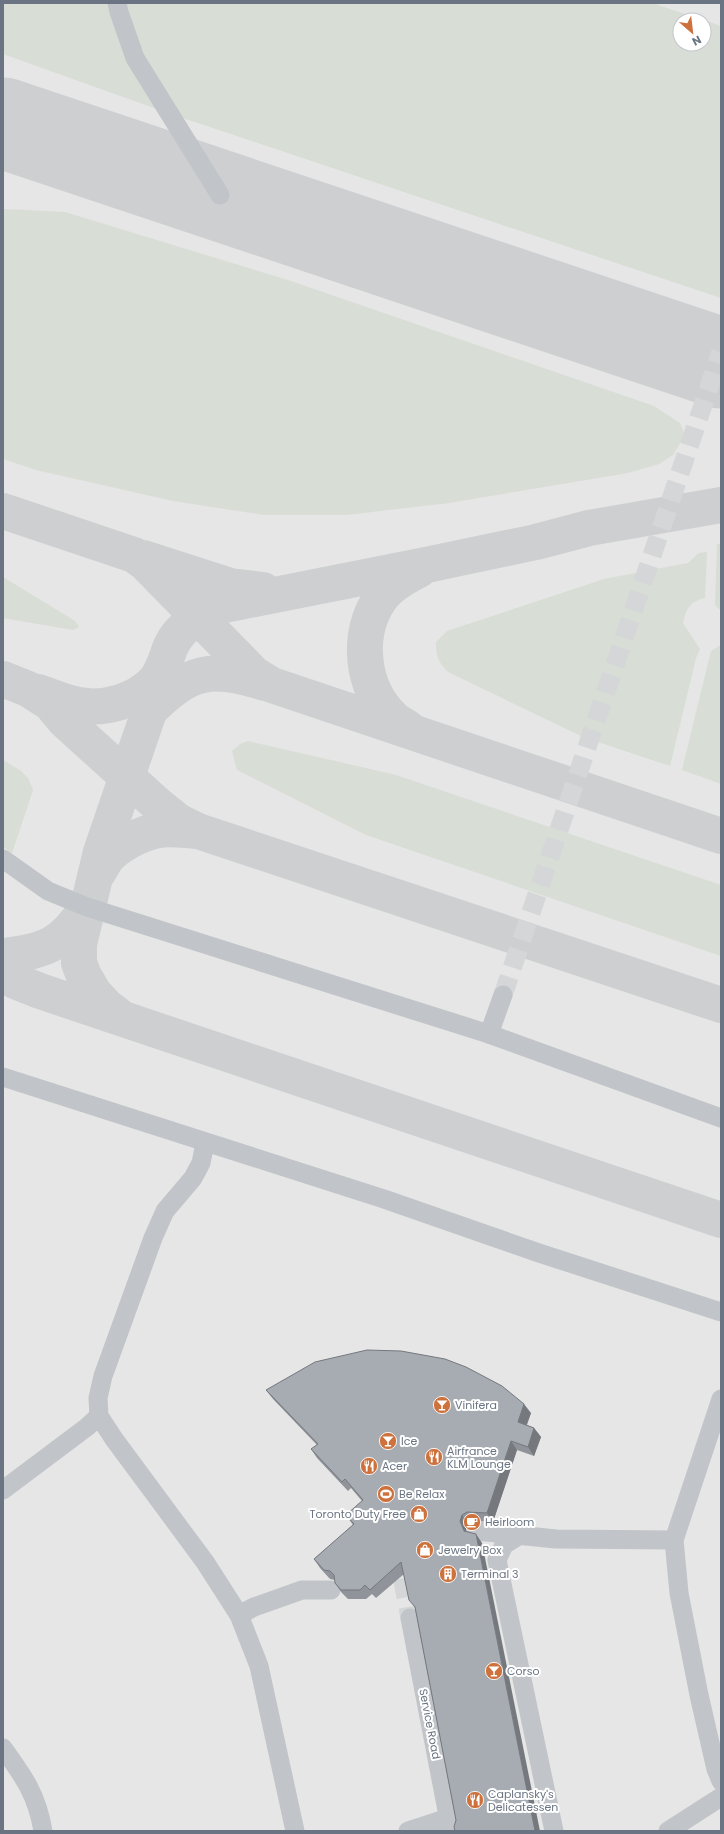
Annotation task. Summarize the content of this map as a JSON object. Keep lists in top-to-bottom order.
{
  "streets": {
    "street": ["Service Road"]
  },
  "places": {
    "bar": ["Vinifera", "Ice", "Corso"],
    "restaurant": ["Airfrance KLM Lounge", "Acer", "Caplansky's Delicatessen"],
    "sports": ["Be Relax"],
    "shop": ["Toronto Duty Free", "Jewelry Box"],
    "cafe": ["Heirloom"],
    "building": ["Terminal 3"]
  },
  "north": "bottom right"
}
